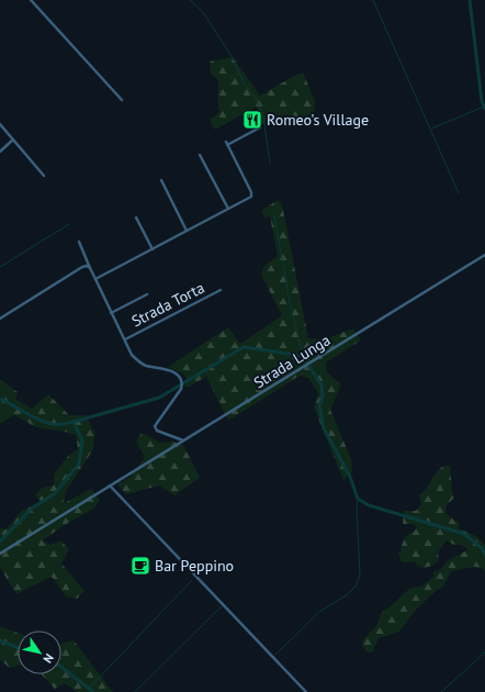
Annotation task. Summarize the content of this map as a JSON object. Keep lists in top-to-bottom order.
{
  "streets": {
    "street": ["Strada Torta", "Strada Lunga"]
  },
  "crossings": [
    ["Strada Torta", "Strada Lunga"]
  ],
  "places": {
    "restaurant": ["Romeo's Village"],
    "cafe": ["Bar Peppino"]
  },
  "north": "bottom right"
}
